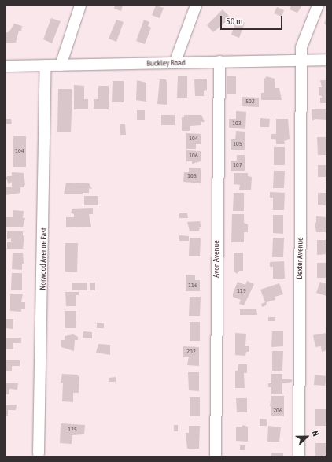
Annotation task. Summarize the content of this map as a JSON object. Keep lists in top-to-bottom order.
{
  "streets": {
    "street": [
      "Buckley Road",
      "Dexter Avenue",
      "Norwood Avenue East",
      "Avon Avenue"
    ]
  },
  "crossings": [
    ["Buckley Road", "Dexter Avenue"],
    ["Buckley Road", "Norwood Avenue East"],
    ["Buckley Road", "Avon Avenue"]
  ],
  "house_numbers": [
    "502",
    "103",
    "104",
    "105",
    "104",
    "106",
    "107",
    "108",
    "116",
    "119",
    "202",
    "206",
    "125"
  ],
  "scale_bar": "50 m",
  "north": "right"
}
